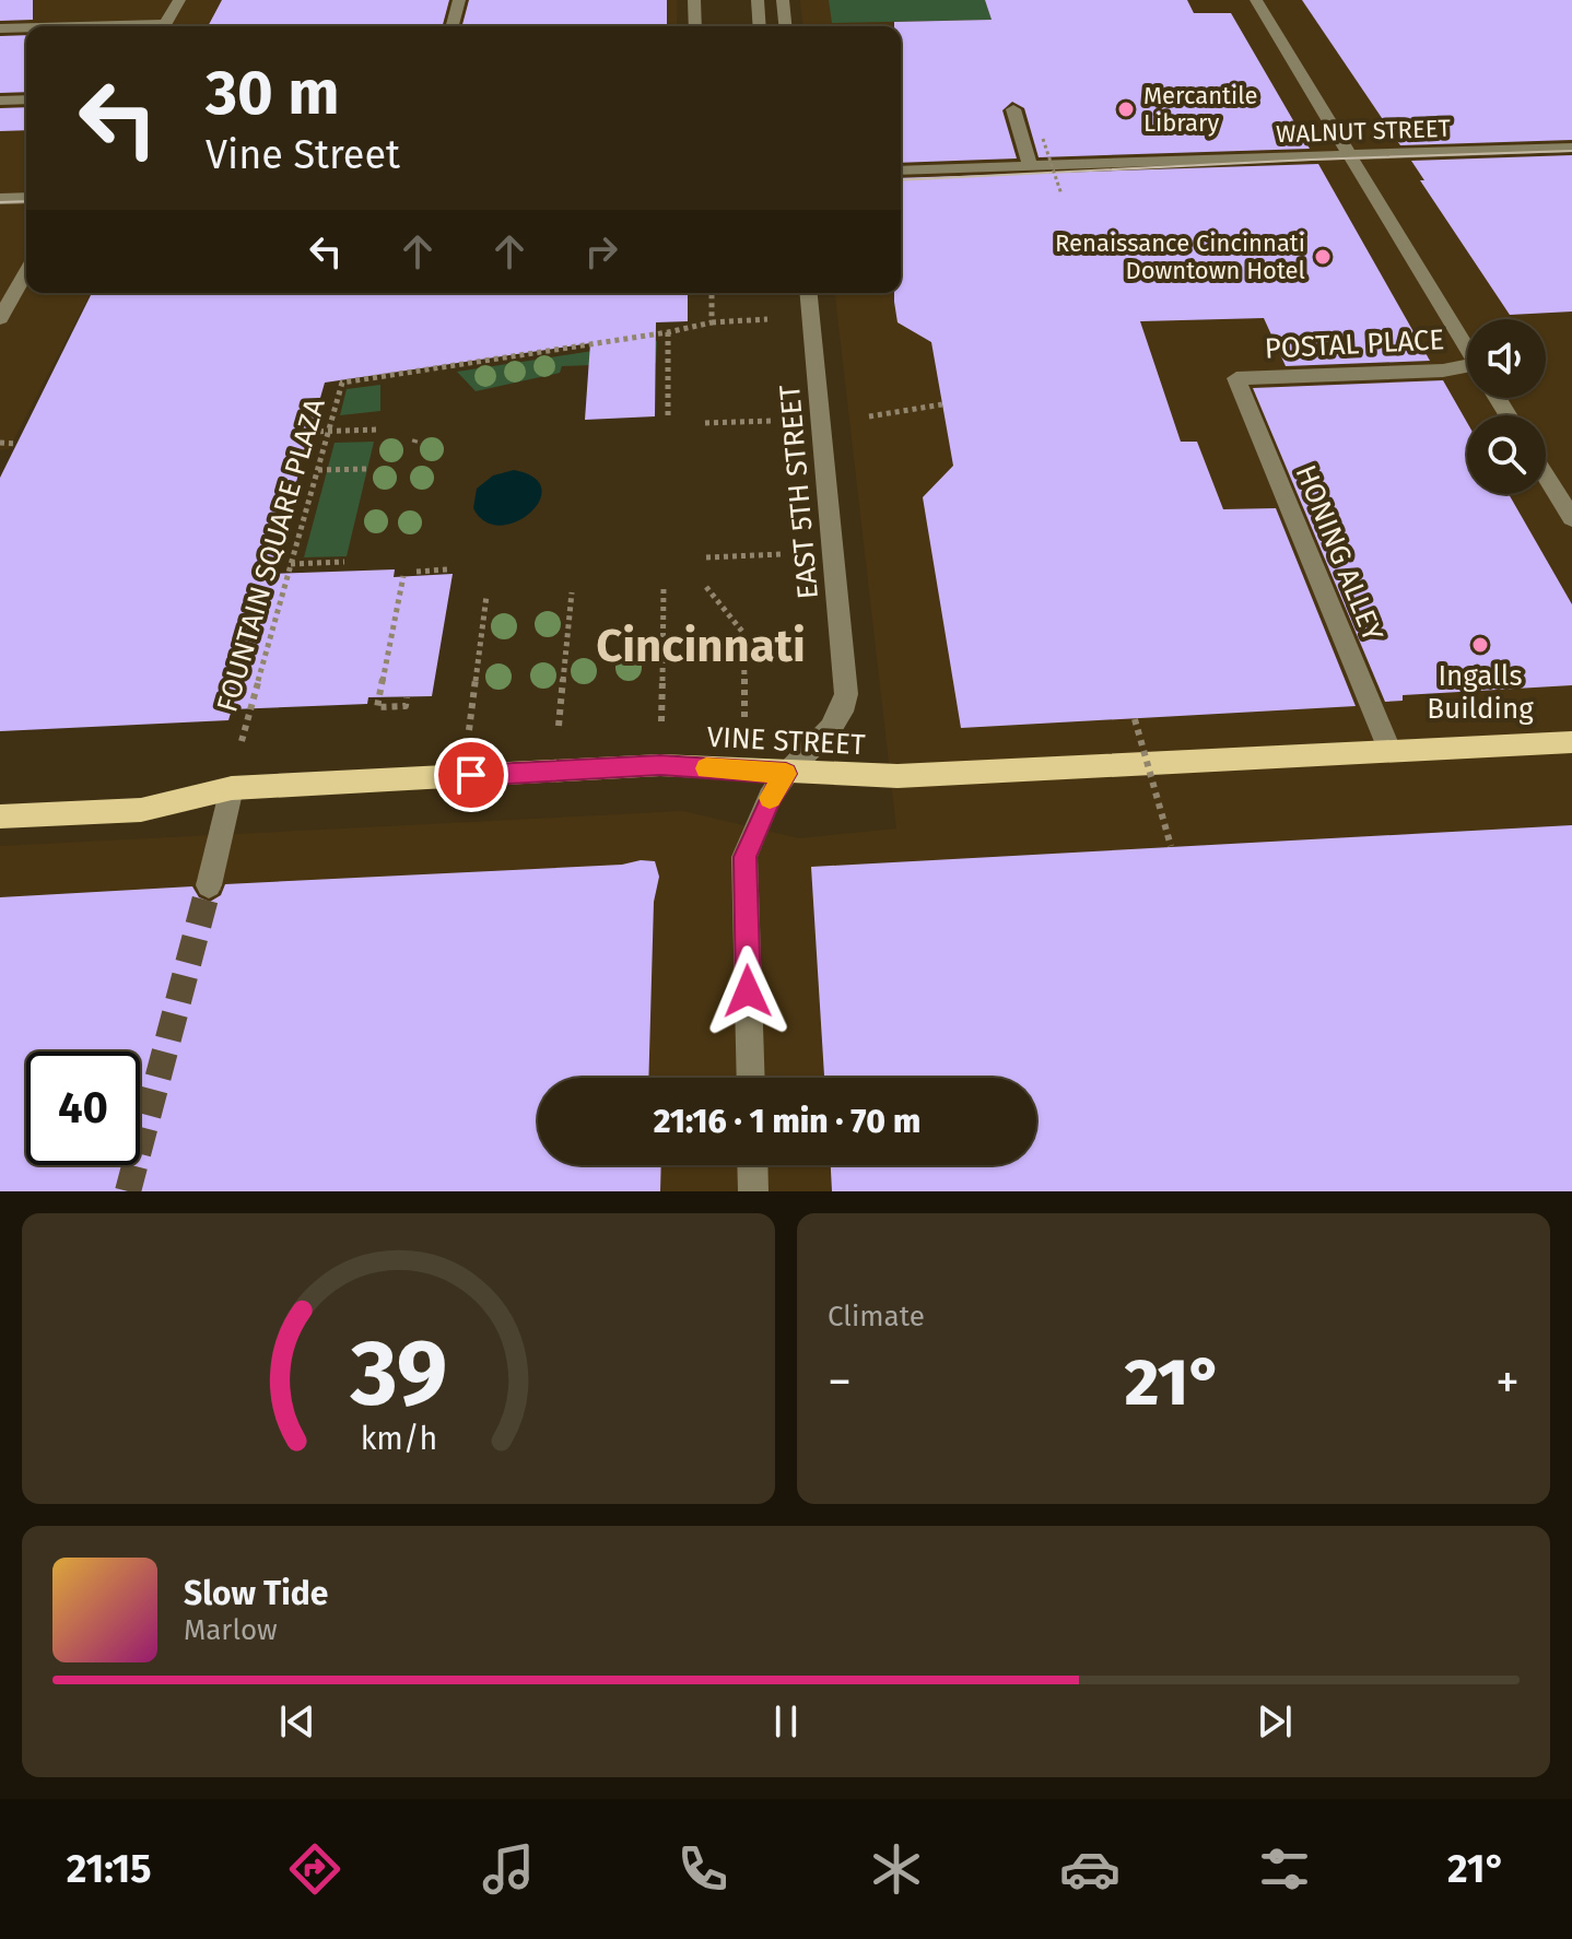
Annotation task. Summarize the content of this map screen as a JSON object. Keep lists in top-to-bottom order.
{
  "streets": {
    "main road": ["VINE STREET"],
    "street": [
      "WALNUT STREET",
      "POSTAL PLACE",
      "EAST 5TH STREET",
      "HONING ALLEY"
    ],
    "path": ["FOUNTAIN SQUARE PLAZA"]
  },
  "crossings": [
    ["POSTAL PLACE", "HONING ALLEY"],
    ["EAST 5TH STREET", "VINE STREET"],
    ["HONING ALLEY", "VINE STREET"]
  ],
  "districts": ["Cincinnati"],
  "places": ["Mercantile Library", "Renaissance Cincinnati Downtown Hotel", "Ingalls Building"],
  "page": {
    "turn": ["30 m", "Vine Street"],
    "limit": "40",
    "trip": "21:16 · 1 min · 70 m",
    "tile": "Climate",
    "heat": ["−", "21°", "+"],
    "song": ["Slow Tide", "Marlow"],
    "tabs": ["21:15", "21°"],
    "gauge": ["39", "km/h"]
  }
}
